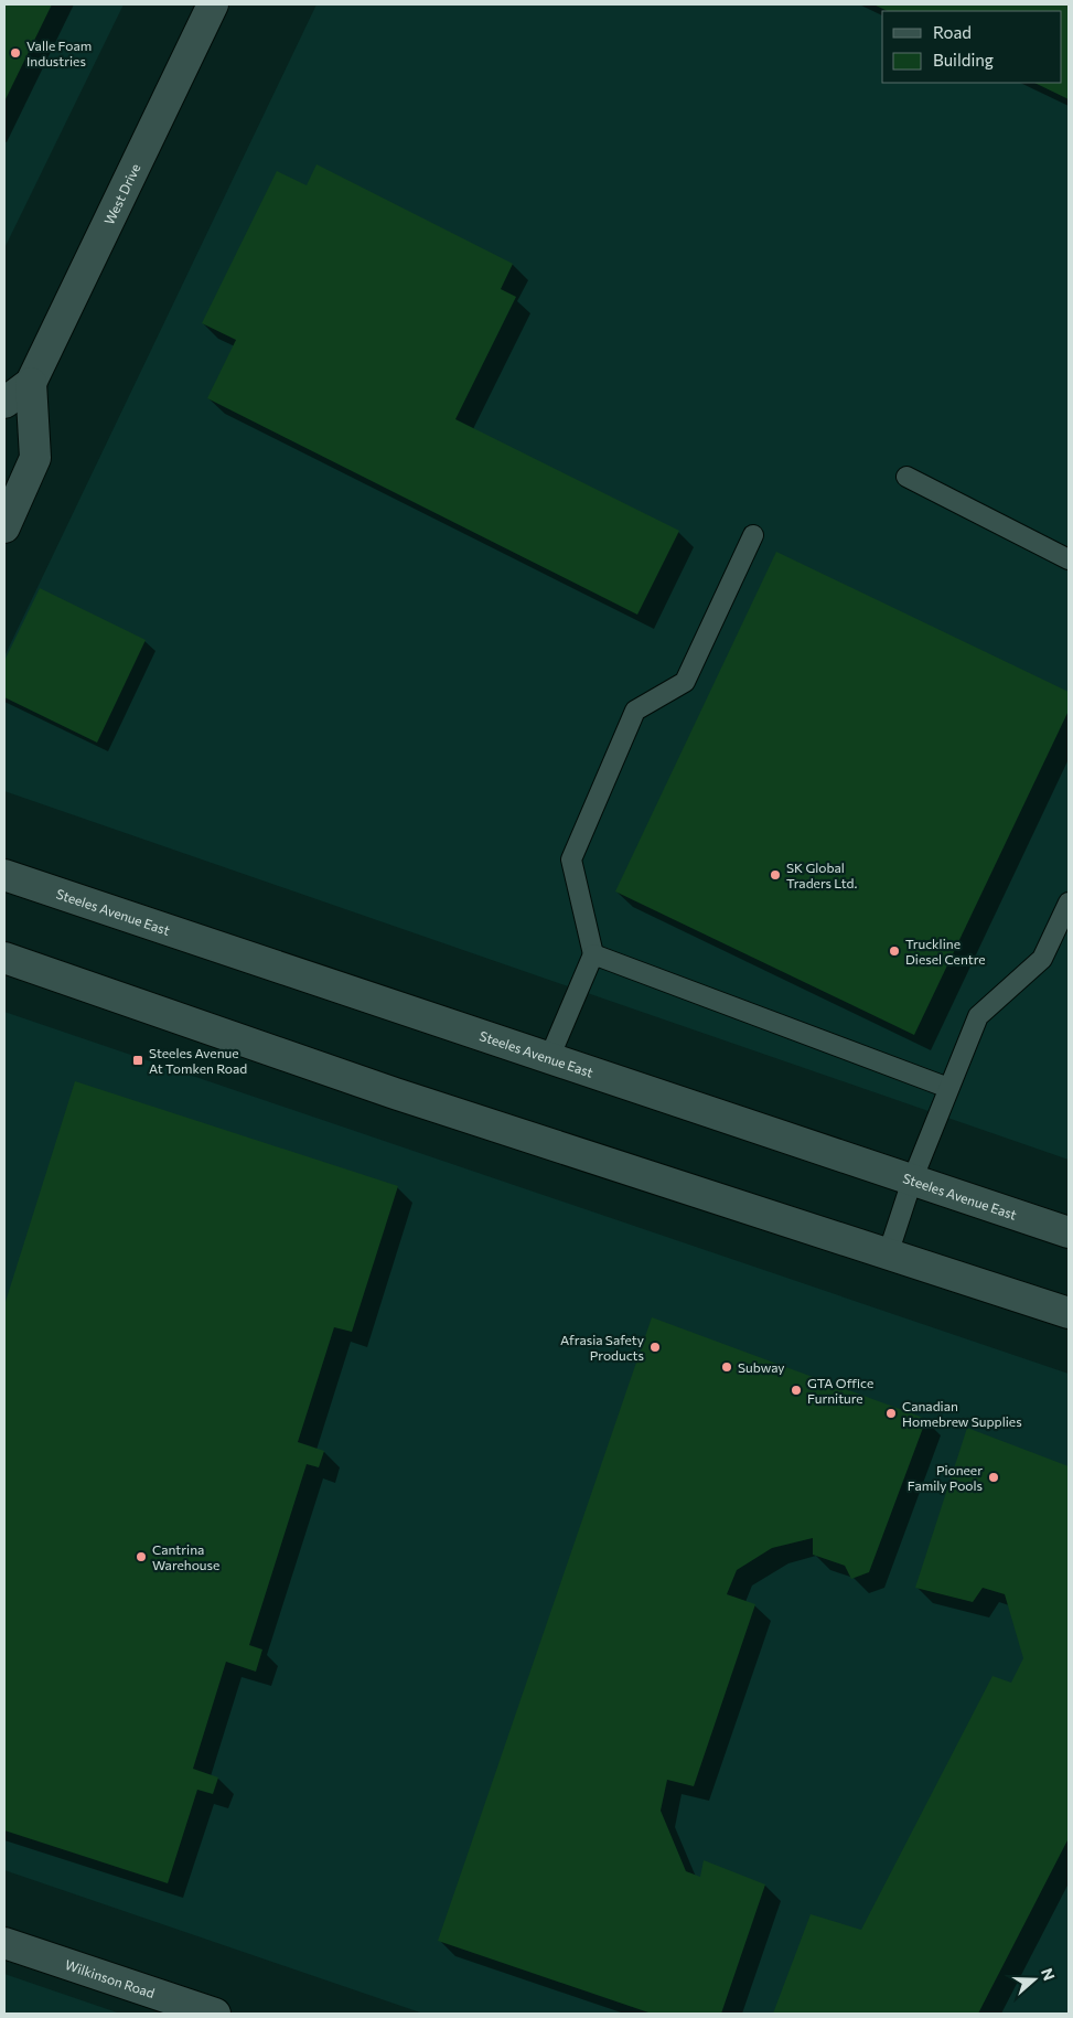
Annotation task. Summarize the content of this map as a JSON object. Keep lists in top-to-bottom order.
{
  "streets": {
    "main road": ["West Drive", "Steeles Avenue East", "Wilkinson Road"]
  },
  "places": {
    "other": [
      "Valle Foam Industries",
      "SK Global Traders Ltd.",
      "Truckline Diesel Centre",
      "Afrasia Safety Products",
      "Subway",
      "GTA Office Furniture",
      "Canadian Homebrew Supplies",
      "Pioneer Family Pools",
      "Cantrina Warehouse"
    ],
    "transit": ["Steeles Avenue At Tomken Road"]
  },
  "legend": ["Road", "Building"],
  "north": "right"
}
